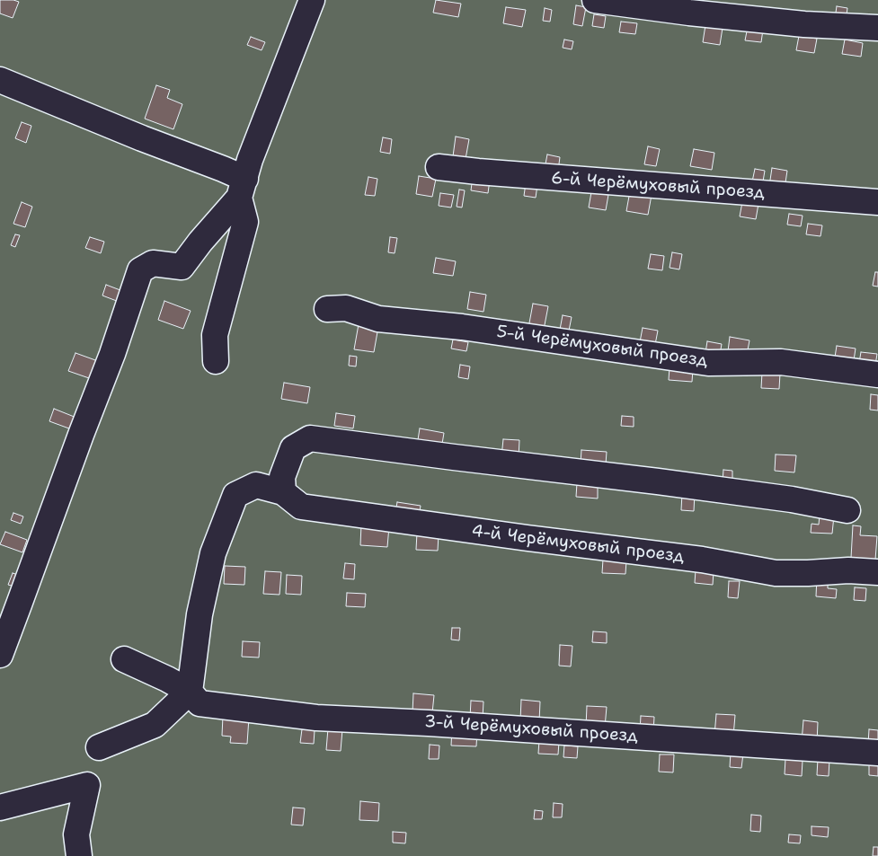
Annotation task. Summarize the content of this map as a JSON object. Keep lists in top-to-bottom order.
{
  "streets": {
    "lane": [
      "6-й Черёмуховый проезд",
      "5-й Черёмуховый проезд",
      "4-й Черёмуховый проезд",
      "3-й Черёмуховый проезд"
    ]
  }
}
